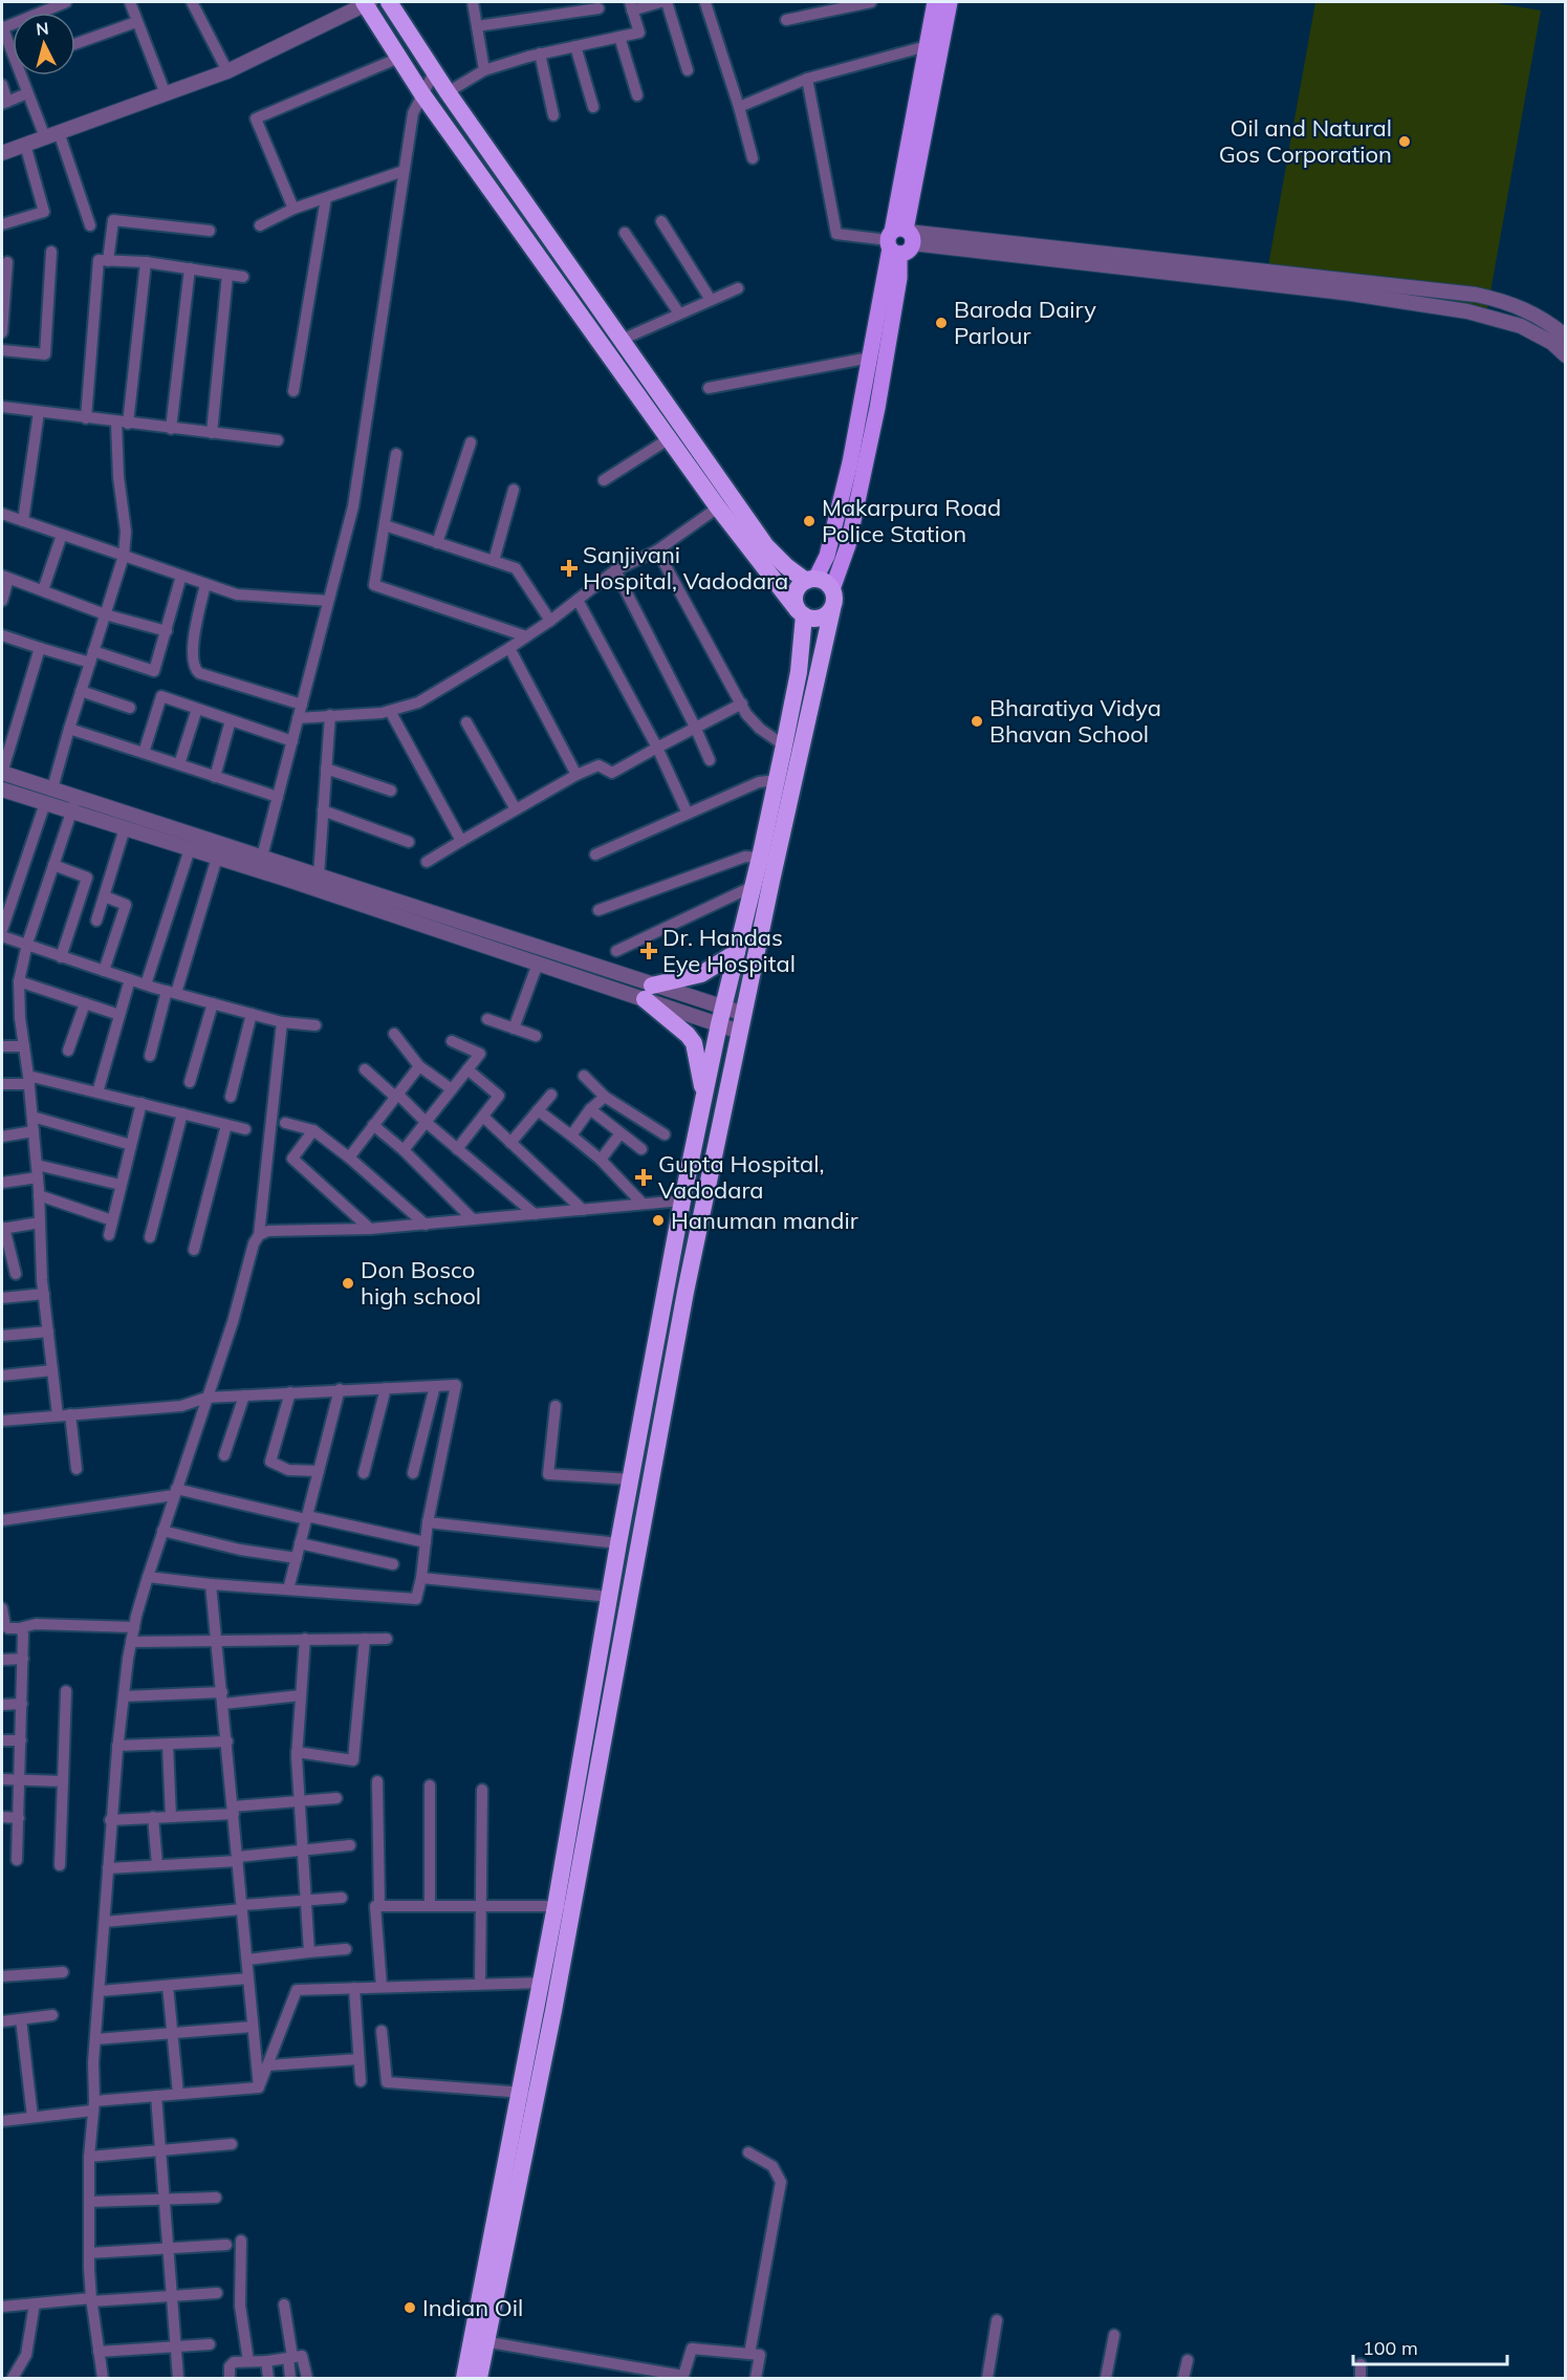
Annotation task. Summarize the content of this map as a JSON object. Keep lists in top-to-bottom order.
{
  "places": {
    "other": [
      "Oil and Natural Gos Corporation",
      "Baroda Dairy Parlour",
      "Makarpura Road Police Station",
      "Bharatiya Vidya Bhavan School",
      "Hanuman mandir",
      "Don Bosco high school",
      "Indian Oil"
    ],
    "health": ["Sanjivani Hospital, Vadodara", "Dr. Handas Eye Hospital", "Gupta Hospital, Vadodara"]
  },
  "scale_bar": "100 m",
  "north": "top"
}
